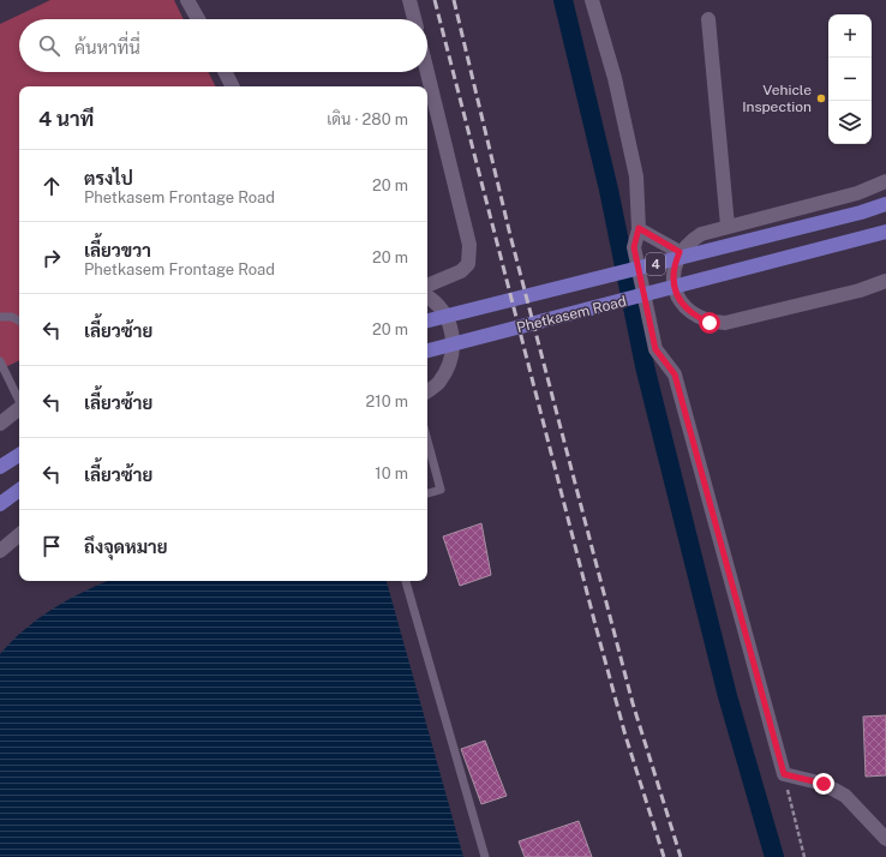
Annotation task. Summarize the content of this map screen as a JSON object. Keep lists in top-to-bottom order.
{
  "streets": {
    "main road": ["4", "Phetkasem Road"]
  },
  "places": ["Vehicle Inspection"],
  "page": {
    "map_buttons": ["+", "−"],
    "search": "ค้นหาที่นี่",
    "heading": ["4 นาที", "เดิน · 280 m"],
    "list": [
      ["ตรงไป", "Phetkasem Frontage Road", "20 m"],
      ["เลี้ยวขวา", "Phetkasem Frontage Road", "20 m"],
      ["เลี้ยวซ้าย", "20 m"],
      ["เลี้ยวซ้าย", "210 m"],
      ["เลี้ยวซ้าย", "10 m"],
      "ถึงจุดหมาย"
    ]
  }
}
